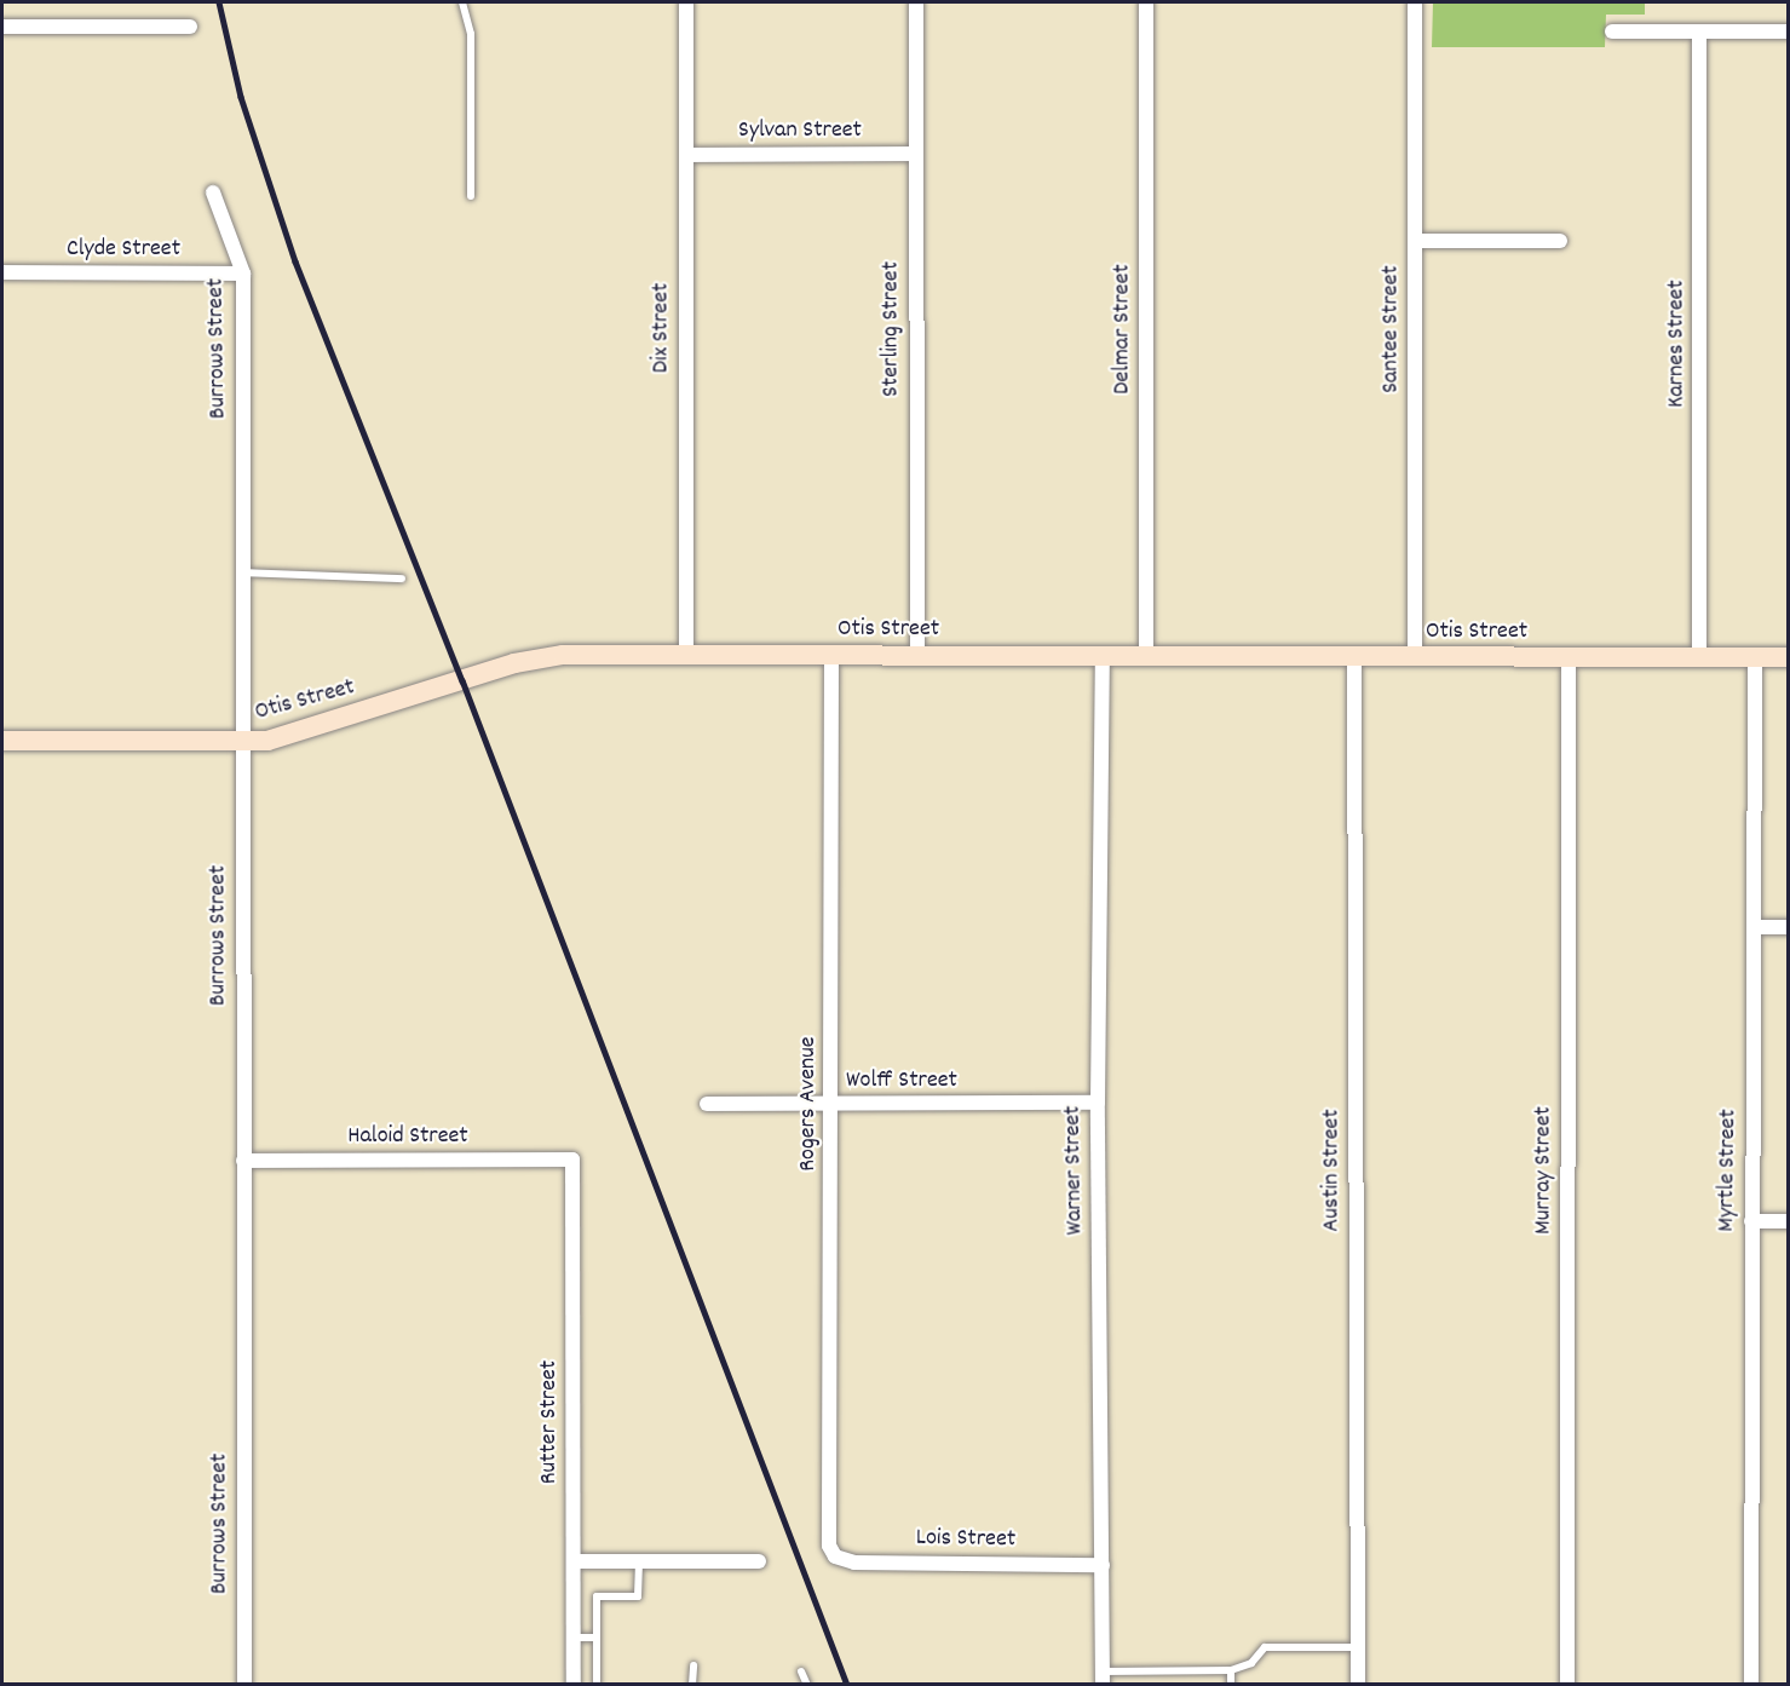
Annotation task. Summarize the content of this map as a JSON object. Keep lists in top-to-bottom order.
{
  "streets": {
    "street": [
      "Sylvan Street",
      "Clyde Street",
      "Dix Street",
      "Sterling Street",
      "Delmar Street",
      "Santee Street",
      "Karnes Street",
      "Burrows Street",
      "Otis Street",
      "Wolff Street",
      "Rogers Avenue",
      "Haloid Street",
      "Warner Street",
      "Austin Street",
      "Murray Street",
      "Myrtle Street",
      "Rutter Street",
      "Lois Street"
    ]
  },
  "crossings": [
    ["Sylvan Street", "Dix Street"],
    ["Sylvan Street", "Sterling Street"],
    ["Clyde Street", "Burrows Street"],
    ["Dix Street", "Otis Street"],
    ["Sterling Street", "Otis Street"],
    ["Delmar Street", "Otis Street"],
    ["Santee Street", "Otis Street"],
    ["Karnes Street", "Otis Street"],
    ["Burrows Street", "Otis Street"],
    ["Burrows Street", "Haloid Street"],
    ["Otis Street", "Rogers Avenue"],
    ["Otis Street", "Warner Street"],
    ["Otis Street", "Austin Street"],
    ["Otis Street", "Murray Street"],
    ["Otis Street", "Myrtle Street"],
    ["Wolff Street", "Rogers Avenue"],
    ["Wolff Street", "Warner Street"],
    ["Rogers Avenue", "Lois Street"],
    ["Haloid Street", "Rutter Street"],
    ["Warner Street", "Lois Street"]
  ]
}
